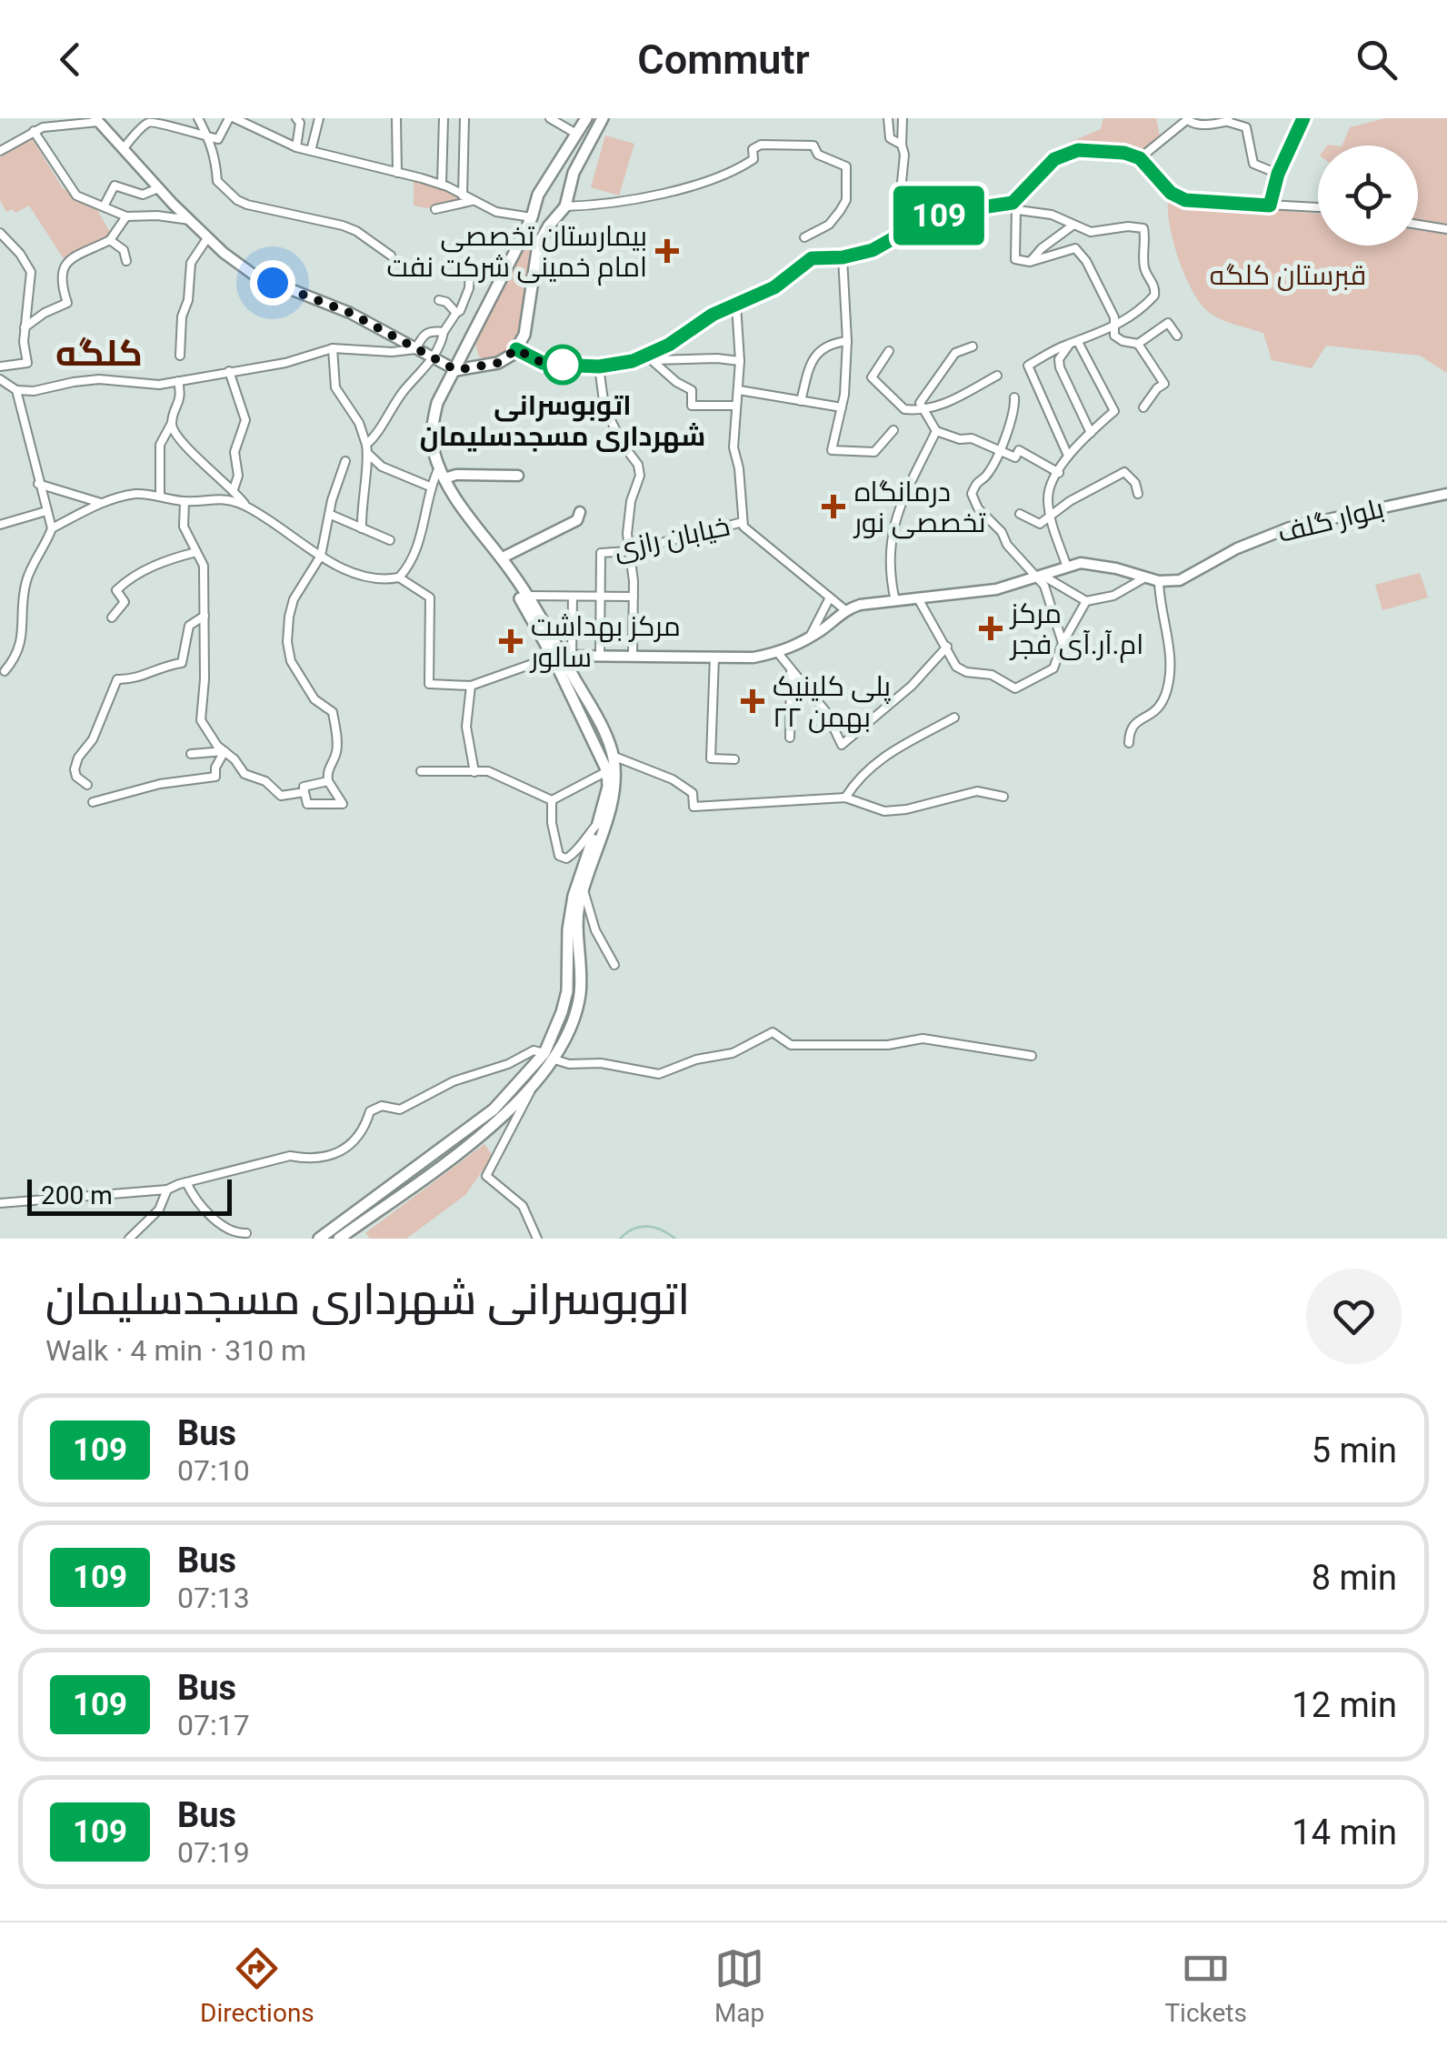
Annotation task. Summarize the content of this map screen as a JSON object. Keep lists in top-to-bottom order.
{
  "streets": {
    "street": ["بلوار گلف", "خیابان رازی"]
  },
  "districts": ["کلگه"],
  "parks": ["قبرستان کلگه"],
  "places": {
    "health": [
      "بیمارستان تخصصی امام خمینی شرکت نفت",
      "درمانگاه تخصصی نور",
      "مرکز ام.آر.آی فجر",
      "مرکز بهداشت سالور",
      "پلی کلینیک ۲۲ بهمن"
    ],
    "other": ["اتوبوسرانی شهرداری مسجدسلیمان"]
  },
  "lines": ["bus line 109"],
  "scale_bar": "200 m",
  "page": {
    "header": "Commutr",
    "on_map": "109",
    "scale": "200 m",
    "heading": ["اتوبوسرانی شهرداری مسجدسلیمان", "Walk · 4 min · 310 m"],
    "list": [
      {
        "mark": "109",
        "name": "Bus",
        "note": "07:10",
        "value": "5 min"
      },
      {
        "mark": "109",
        "name": "Bus",
        "note": "07:13",
        "value": "8 min"
      },
      {
        "mark": "109",
        "name": "Bus",
        "note": "07:17",
        "value": "12 min"
      },
      {
        "mark": "109",
        "name": "Bus",
        "note": "07:19",
        "value": "14 min"
      }
    ],
    "tabs": ["Directions", "Map", "Tickets"]
  }
}
